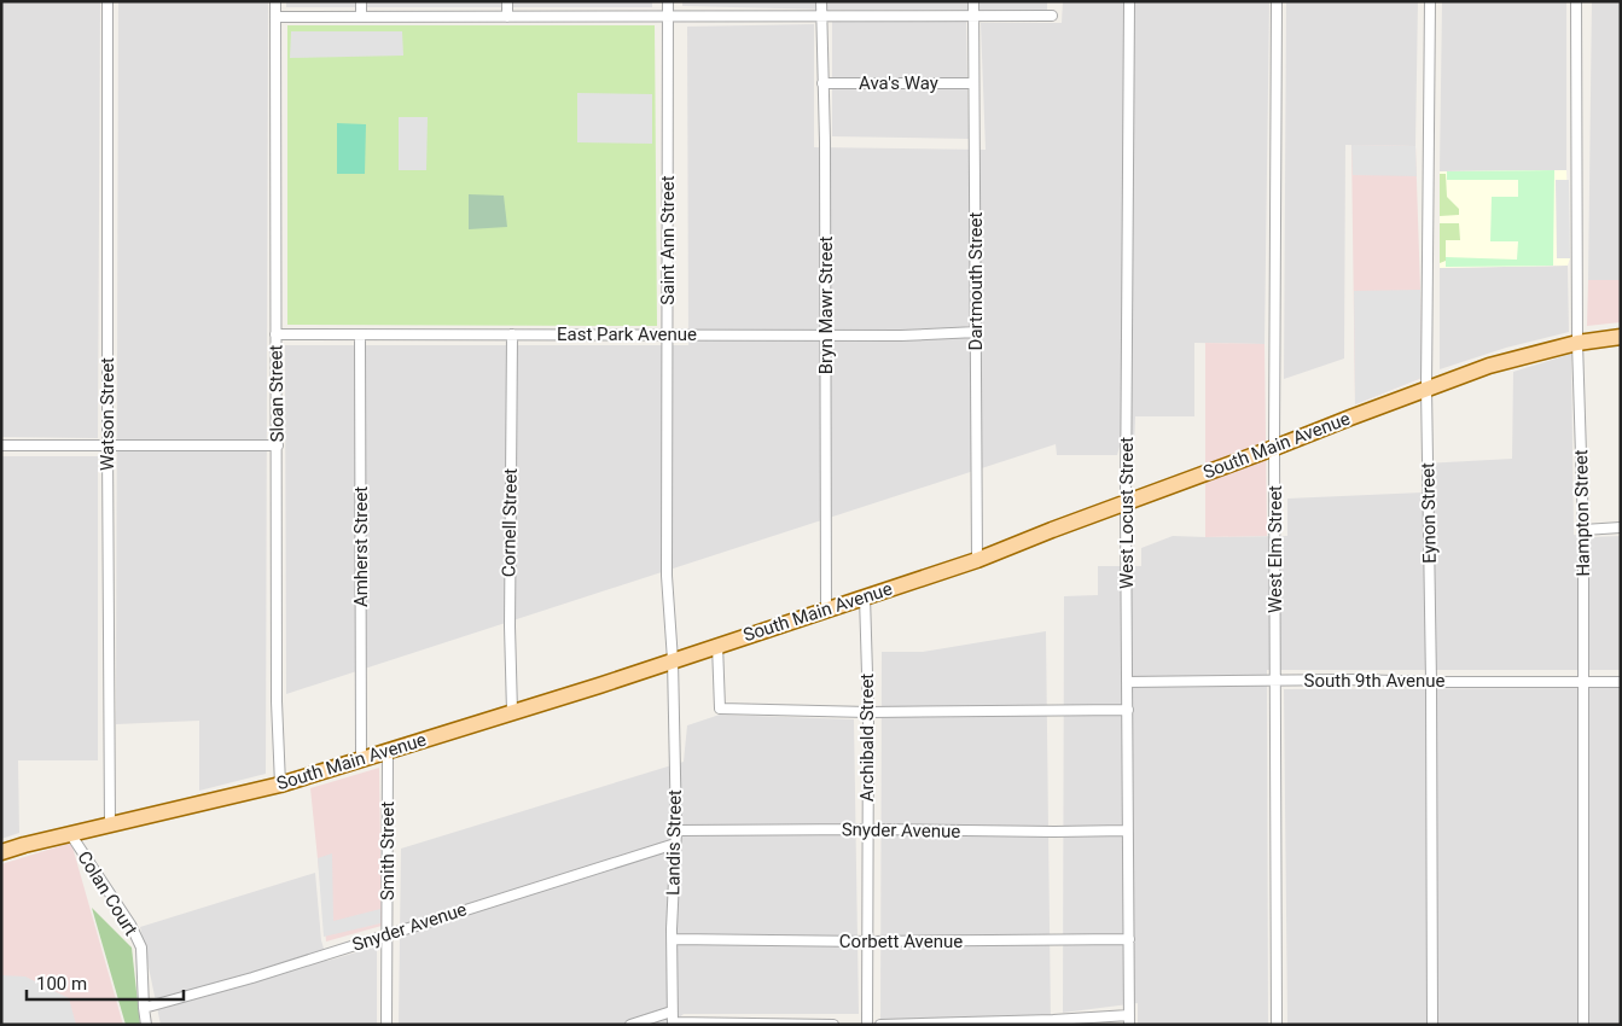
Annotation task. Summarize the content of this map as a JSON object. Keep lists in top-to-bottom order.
{
  "streets": {
    "main road": ["South Main Avenue"],
    "street": [
      "Ava's Way",
      "Saint Ann Street",
      "Dartmouth Street",
      "Bryn Mawr Street",
      "East Park Avenue",
      "Sloan Street",
      "Watson Street",
      "West Locust Street",
      "Eynon Street",
      "Hampton Street",
      "Cornell Street",
      "Amherst Street",
      "West Elm Street",
      "South 9th Avenue",
      "Archibald Street",
      "Snyder Avenue",
      "Landis Street",
      "Smith Street",
      "Colan Court",
      "Corbett Avenue"
    ]
  },
  "crossings": [
    ["Ava's Way", "Dartmouth Street"],
    ["Ava's Way", "Bryn Mawr Street"],
    ["Saint Ann Street", "East Park Avenue"],
    ["Saint Ann Street", "South Main Avenue"],
    ["Saint Ann Street", "Landis Street"],
    ["Dartmouth Street", "East Park Avenue"],
    ["Dartmouth Street", "South Main Avenue"],
    ["Bryn Mawr Street", "East Park Avenue"],
    ["Bryn Mawr Street", "South Main Avenue"],
    ["East Park Avenue", "Sloan Street"],
    ["East Park Avenue", "Cornell Street"],
    ["East Park Avenue", "Amherst Street"],
    ["Sloan Street", "South Main Avenue"],
    ["Watson Street", "South Main Avenue"],
    ["South Main Avenue", "West Locust Street"],
    ["South Main Avenue", "Eynon Street"],
    ["South Main Avenue", "Hampton Street"],
    ["South Main Avenue", "Cornell Street"],
    ["South Main Avenue", "Amherst Street"],
    ["South Main Avenue", "West Elm Street"],
    ["South Main Avenue", "Archibald Street"],
    ["South Main Avenue", "Landis Street"],
    ["South Main Avenue", "Smith Street"],
    ["South Main Avenue", "Colan Court"],
    ["West Locust Street", "South 9th Avenue"],
    ["West Locust Street", "Snyder Avenue"],
    ["West Locust Street", "Corbett Avenue"],
    ["Eynon Street", "South 9th Avenue"],
    ["Hampton Street", "South 9th Avenue"],
    ["West Elm Street", "South 9th Avenue"],
    ["Archibald Street", "Snyder Avenue"],
    ["Archibald Street", "Corbett Avenue"],
    ["Snyder Avenue", "Landis Street"],
    ["Snyder Avenue", "Smith Street"],
    ["Snyder Avenue", "Colan Court"],
    ["Landis Street", "Corbett Avenue"]
  ],
  "scale_bar": "100 m"
}
